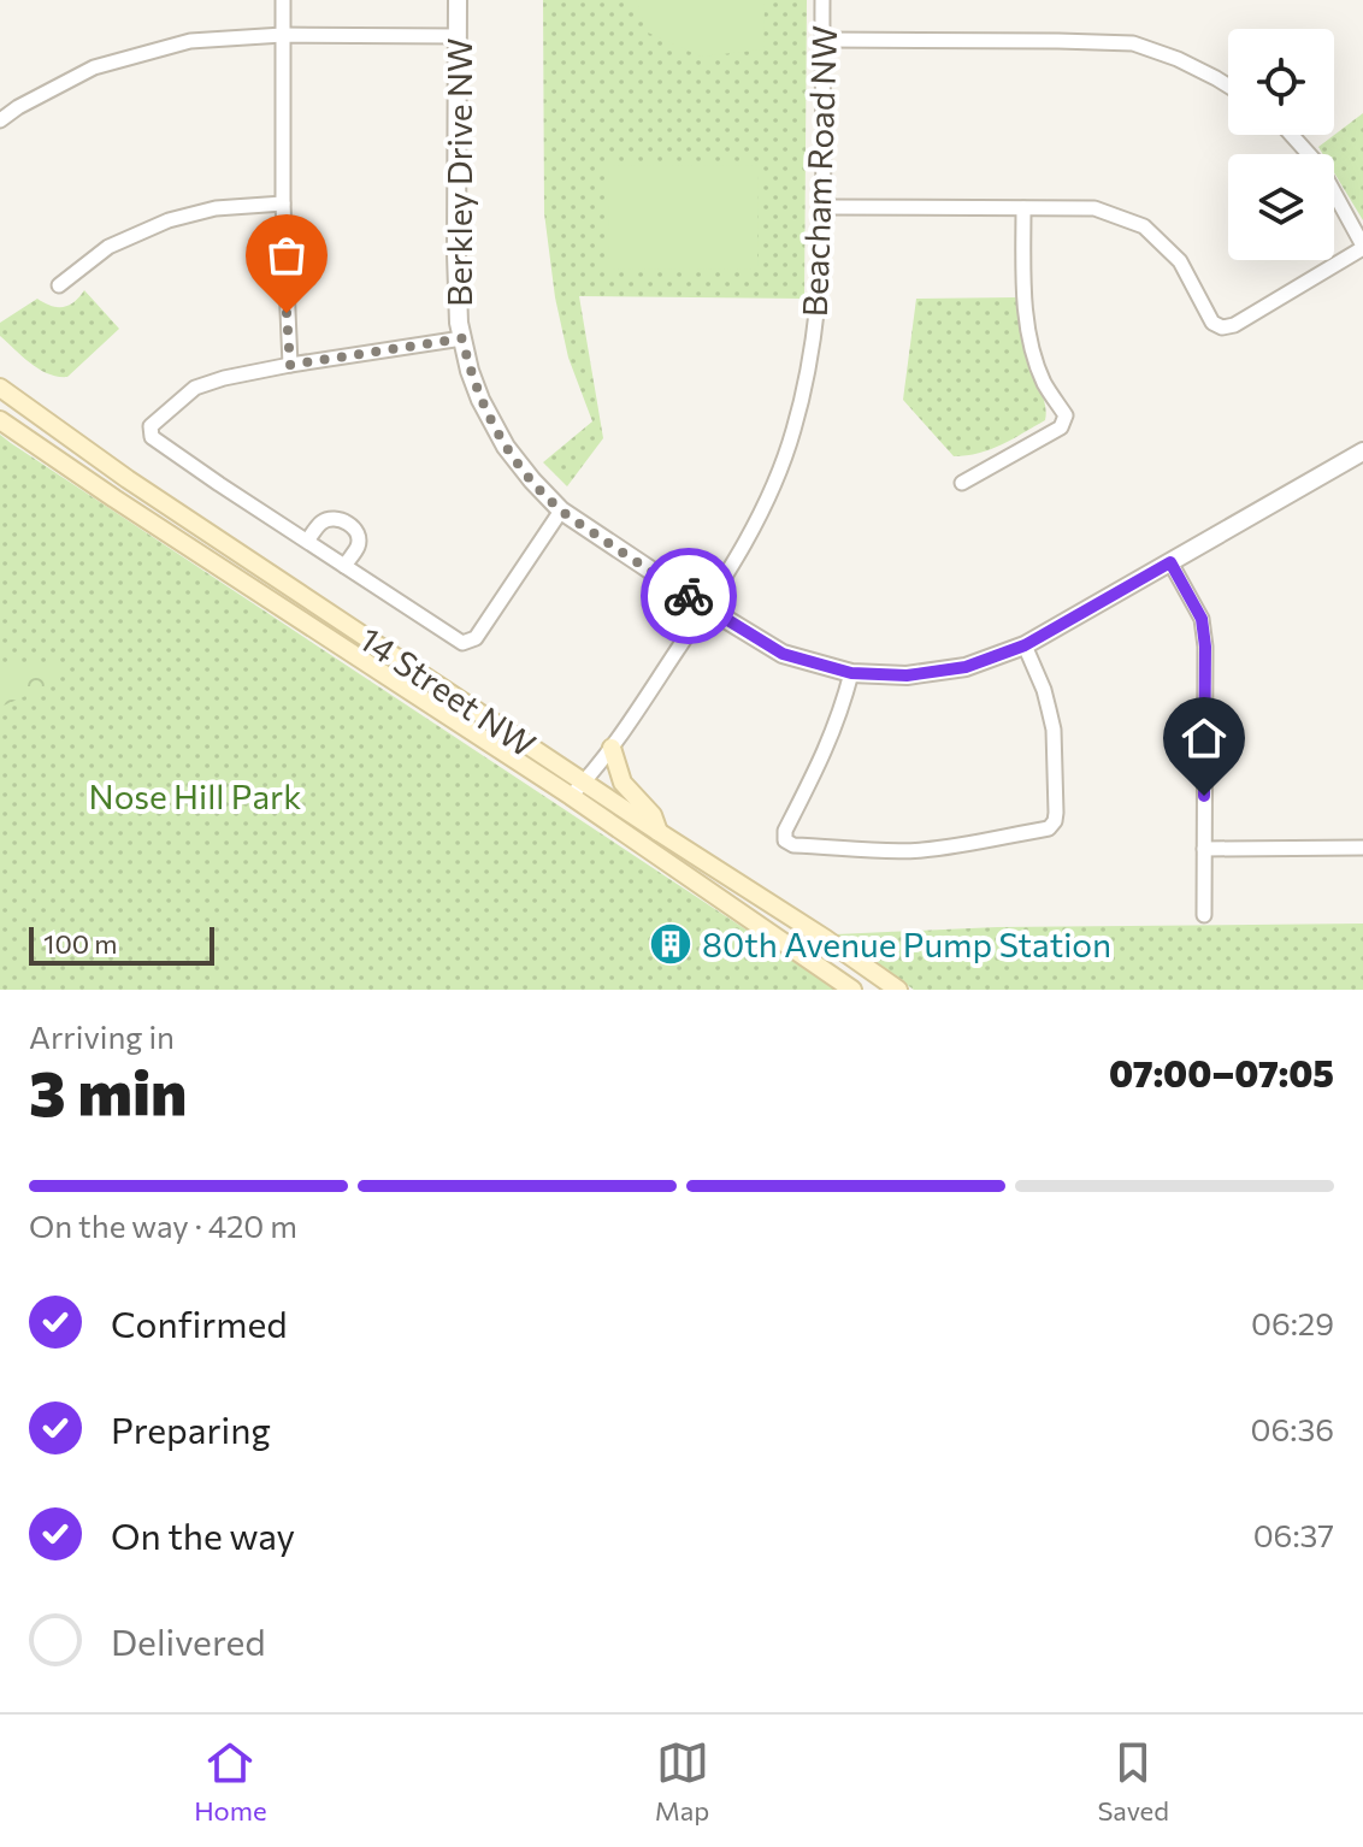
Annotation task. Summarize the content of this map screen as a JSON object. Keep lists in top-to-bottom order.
{
  "streets": {
    "main road": ["14 Street NW"],
    "street": ["Beacham Road NW", "Berkley Drive NW"]
  },
  "crossings": [
    ["Beacham Road NW", "Berkley Drive NW"],
    ["Beacham Road NW", "14 Street NW"]
  ],
  "parks": ["Nose Hill Park"],
  "places": {
    "building": ["80th Avenue Pump Station"]
  },
  "scale_bar": "100 m",
  "page": {
    "scale": "100 m",
    "heading": ["3 min", "Arriving in", "07:00–07:05"],
    "bar": "On the way · 420 m",
    "list": [
      ["Confirmed", "06:29"],
      ["Preparing", "06:36"],
      ["On the way", "06:37"],
      "Delivered"
    ],
    "tabs": ["Home", "Map", "Saved"]
  }
}
